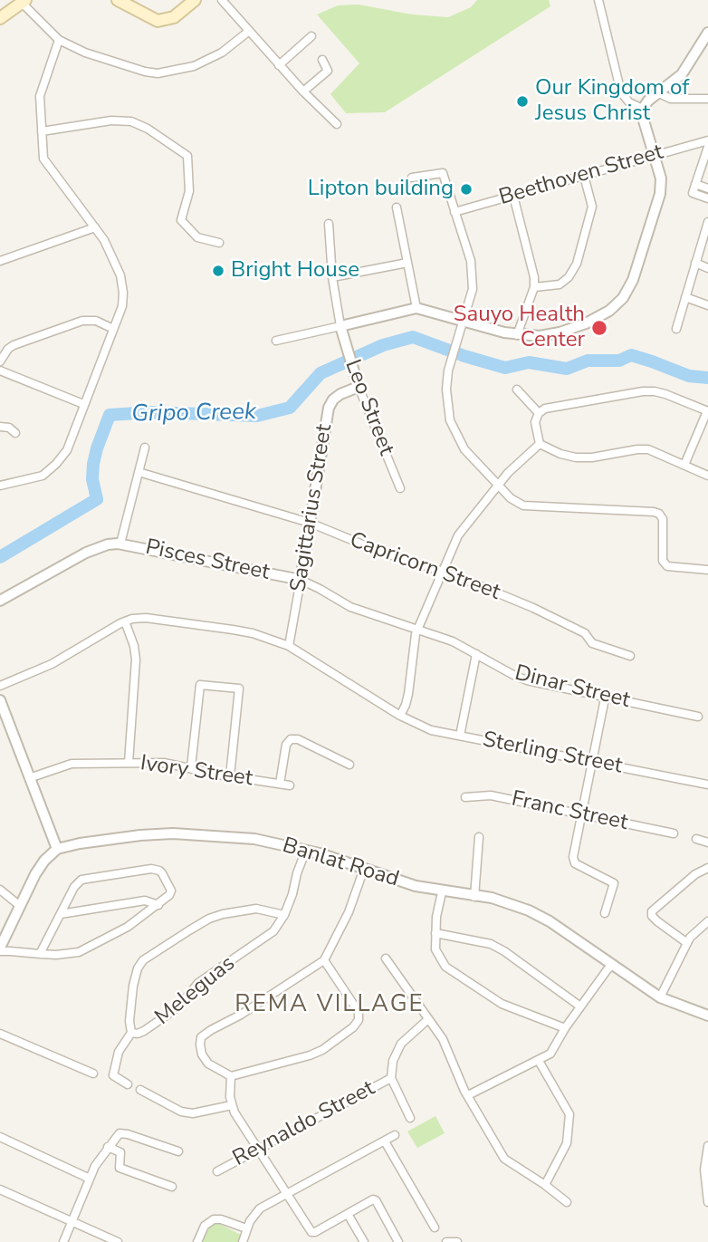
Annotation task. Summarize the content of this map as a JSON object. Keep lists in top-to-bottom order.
{
  "streets": {
    "street": [
      "Beethoven Street",
      "Leo Street",
      "Sagittarius Street",
      "Pisces Street",
      "Capricorn Street",
      "Dinar Street",
      "Sterling Street",
      "Ivory Street",
      "Franc Street",
      "Banlat Road",
      "Meleguas",
      "Reynaldo Street"
    ]
  },
  "crossings": [
    ["Leo Street", "Sagittarius Street"],
    ["Sagittarius Street", "Pisces Street"],
    ["Sagittarius Street", "Capricorn Street"],
    ["Sagittarius Street", "Sterling Street"],
    ["Pisces Street", "Dinar Street"]
  ],
  "districts": ["REMA VILLAGE"],
  "water": ["Gripo Creek"],
  "places": [
    "Our Kingdom of Jesus Christ",
    "Lipton building",
    "Bright House",
    "Sauyo Health Center"
  ]
}
